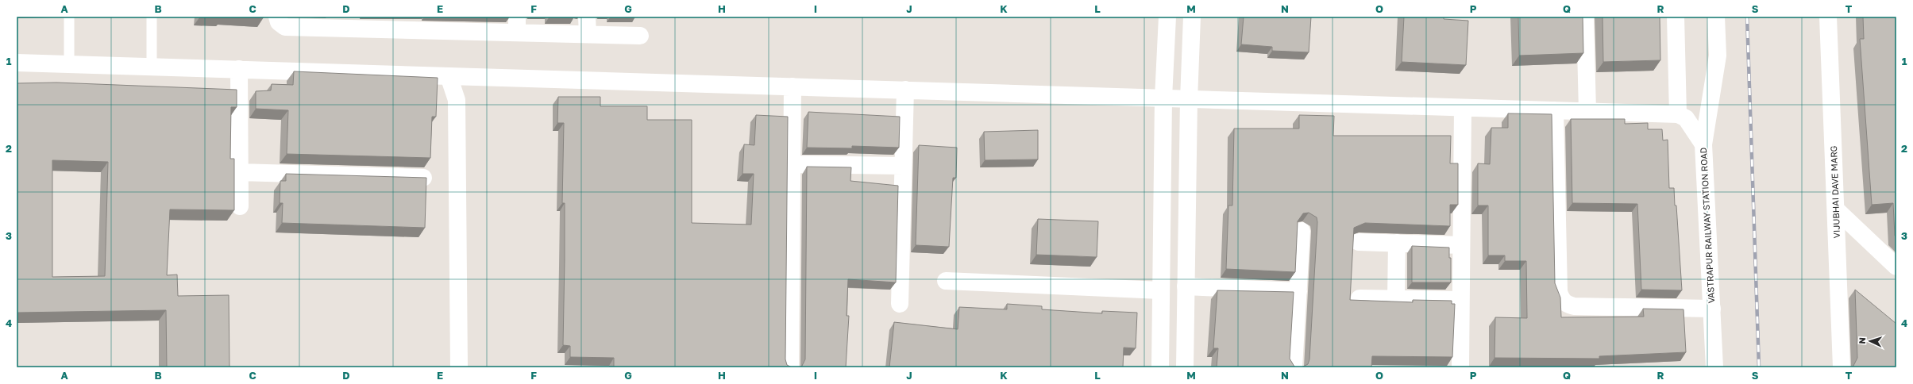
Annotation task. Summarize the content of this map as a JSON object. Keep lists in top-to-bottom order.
{
  "streets": {
    "street": ["VIJUBHAI DAVE MARG", "VASTRAPUR RAILWAY STATION ROAD"]
  },
  "north": "left",
  "grid": {
    "columns": [
      "A",
      "B",
      "C",
      "D",
      "E",
      "F",
      "G",
      "H",
      "I",
      "J",
      "K",
      "L",
      "M",
      "N",
      "O",
      "P",
      "Q",
      "R",
      "S",
      "T"
    ],
    "rows": [
      "1",
      "2",
      "3",
      "4"
    ]
  }
}
